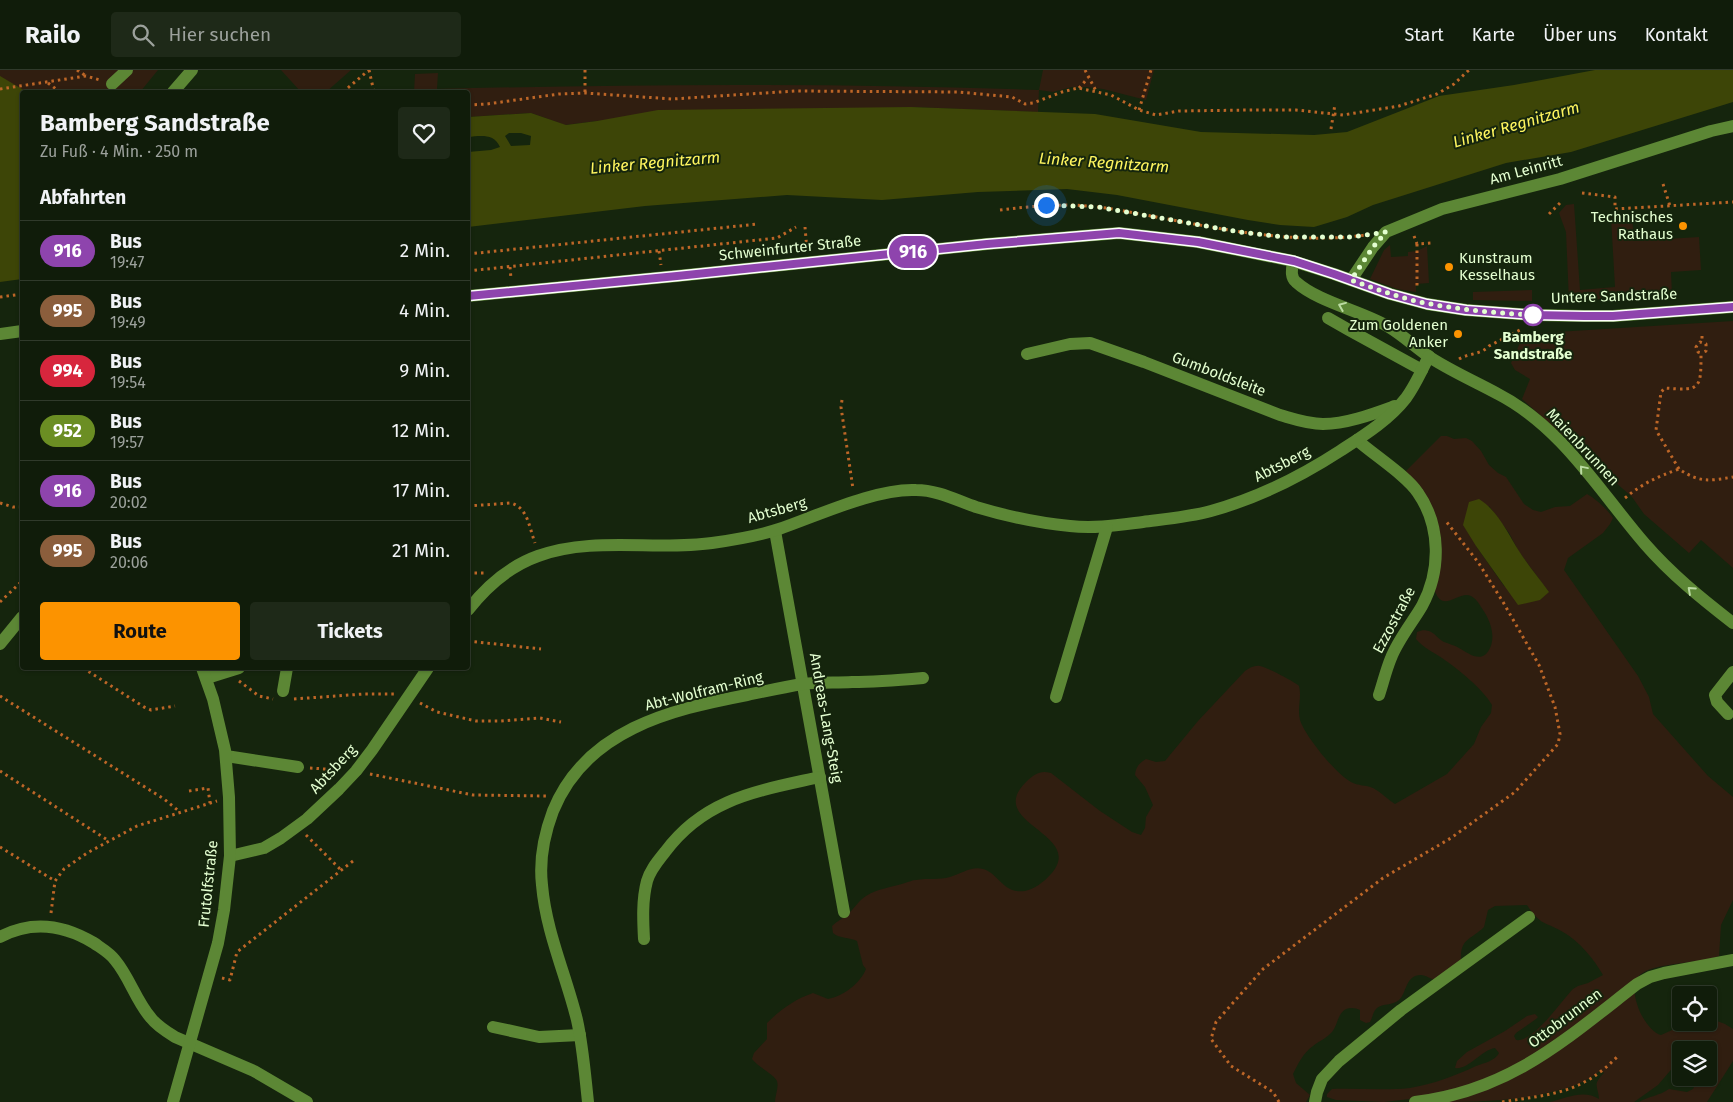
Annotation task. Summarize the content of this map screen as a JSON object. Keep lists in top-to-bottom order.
{
  "streets": {
    "street": [
      "Am Leinritt",
      "Schweinfurter Straße",
      "Untere Sandstraße",
      "Gumboldsleite",
      "Maienbrunnen",
      "Abtsberg",
      "Ezzostraße",
      "Abt-Wolfram-Ring",
      "Andreas-Lang-Steig",
      "Frutolfstraße",
      "Ottobrunnen"
    ]
  },
  "crossings": [
    ["Am Leinritt", "Untere Sandstraße"],
    ["Schweinfurter Straße", "Untere Sandstraße"],
    ["Schweinfurter Straße", "Maienbrunnen"],
    ["Untere Sandstraße", "Maienbrunnen"],
    ["Gumboldsleite", "Abtsberg"],
    ["Maienbrunnen", "Abtsberg"],
    ["Abtsberg", "Ezzostraße"],
    ["Abtsberg", "Andreas-Lang-Steig"],
    ["Abtsberg", "Frutolfstraße"],
    ["Abt-Wolfram-Ring", "Andreas-Lang-Steig"]
  ],
  "one_way": ["Maienbrunnen"],
  "water": ["Linker Regnitzarm"],
  "places": [
    "Technisches Rathaus",
    "Kunstraum Kesselhaus",
    "Bamberg Sandstraße",
    "Zum Goldenen Anker"
  ],
  "lines": ["bus line 916"],
  "page": {
    "header": "Railo",
    "search": "Hier suchen",
    "nav": [
      "Start",
      "Karte",
      "Über uns",
      "Kontakt"
    ],
    "on_map": "916",
    "heading": [
      ["Bamberg Sandstraße", "Zu Fuß · 4 Min. · 250 m"],
      "Abfahrten"
    ],
    "list": [
      {
        "mark": "916",
        "name": "Bus",
        "note": "19:47",
        "value": "2 Min."
      },
      {
        "mark": "995",
        "name": "Bus",
        "note": "19:49",
        "value": "4 Min."
      },
      {
        "mark": "994",
        "name": "Bus",
        "note": "19:54",
        "value": "9 Min."
      },
      {
        "mark": "952",
        "name": "Bus",
        "note": "19:57",
        "value": "12 Min."
      },
      {
        "mark": "916",
        "name": "Bus",
        "note": "20:02",
        "value": "17 Min."
      },
      {
        "mark": "995",
        "name": "Bus",
        "note": "20:06",
        "value": "21 Min."
      }
    ],
    "buttons": ["Route", "Tickets"]
  }
}
